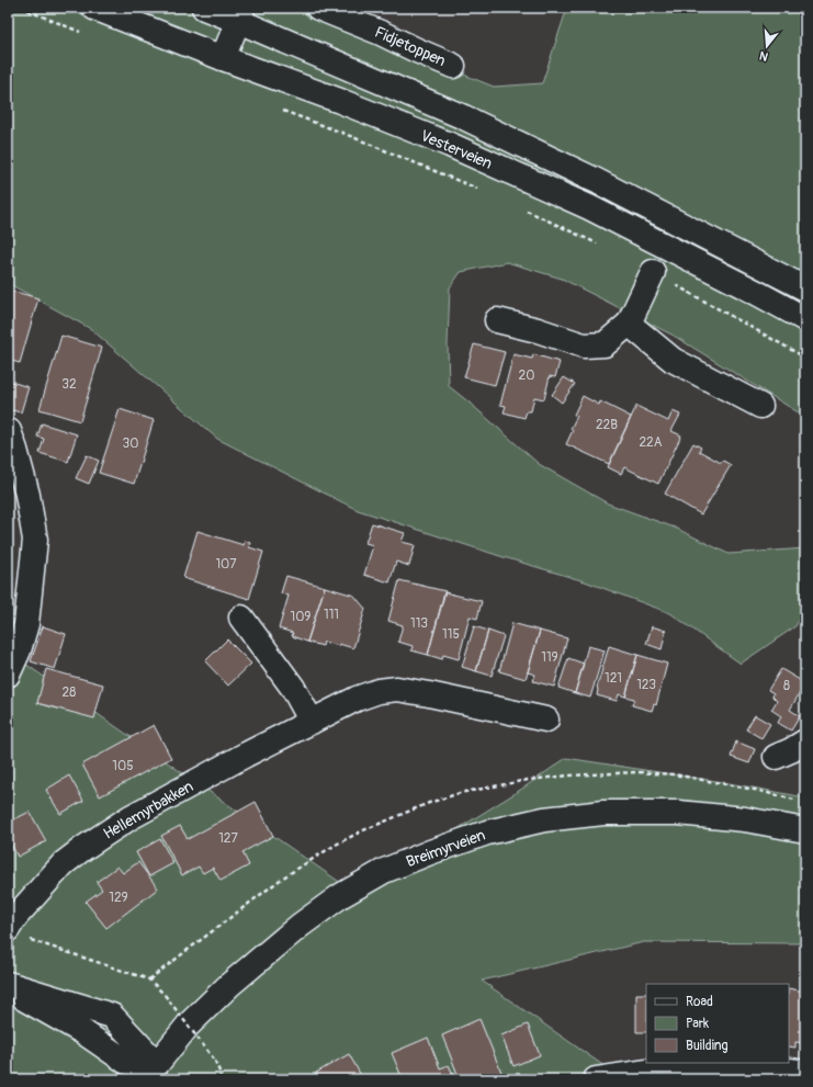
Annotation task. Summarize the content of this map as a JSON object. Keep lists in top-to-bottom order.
{
  "streets": {
    "main road": [
      "Fidjetoppen",
      "Vesterveien",
      "Hellemyrbakken",
      "Breimyrveien"
    ]
  },
  "house_numbers": [
    "20",
    "32",
    "22B",
    "22A",
    "30",
    "107",
    "111",
    "109",
    "113",
    "115",
    "119",
    "121",
    "123",
    "8",
    "28",
    "105",
    "127",
    "129"
  ],
  "legend": ["Road", "Park", "Building"],
  "north": "bottom"
}
